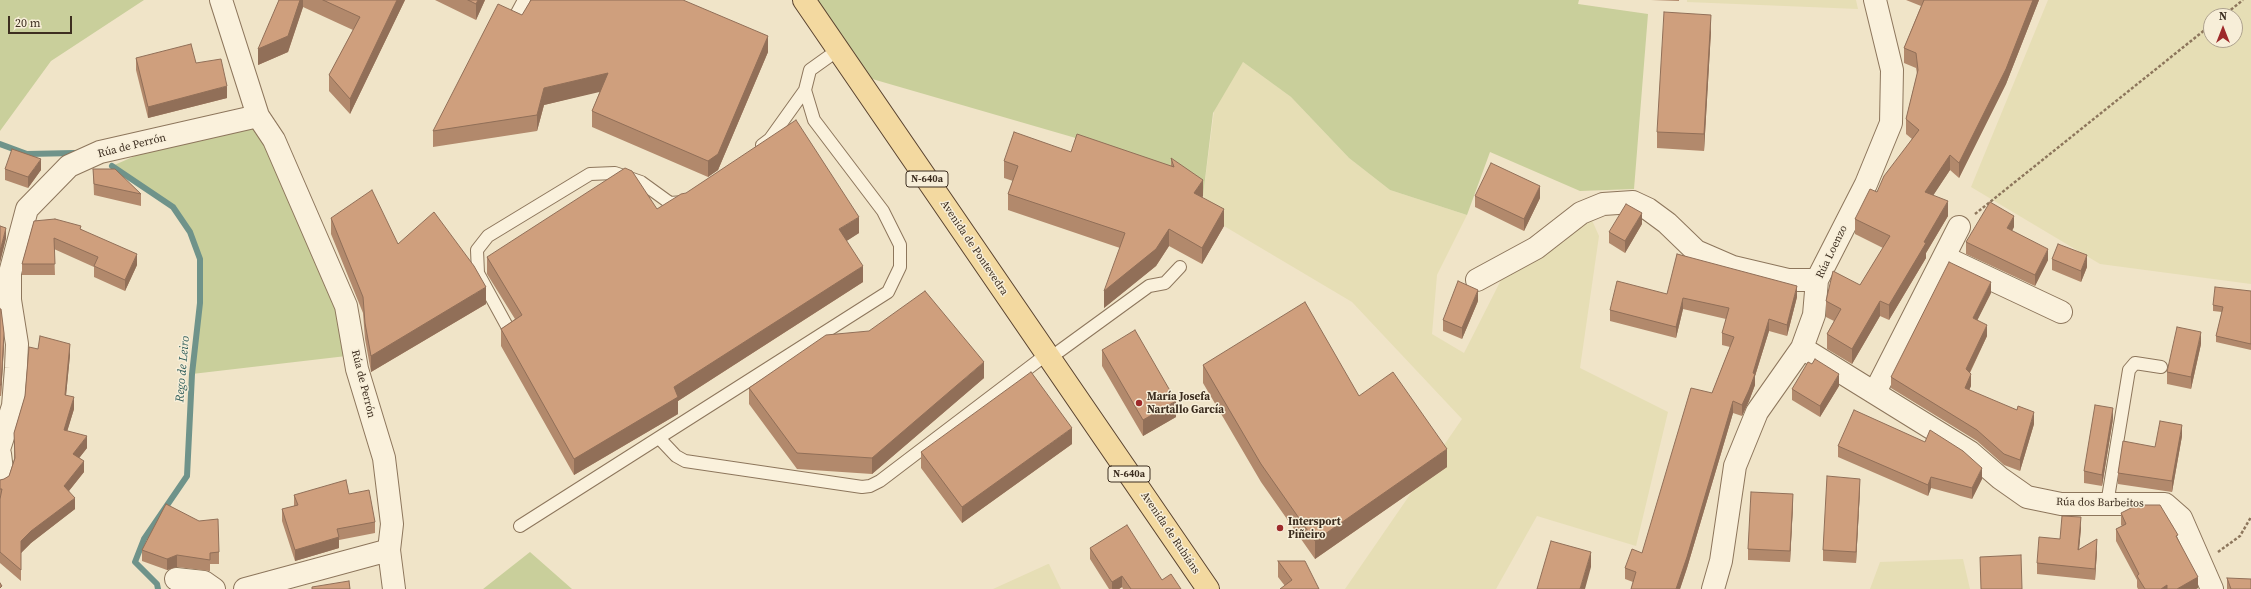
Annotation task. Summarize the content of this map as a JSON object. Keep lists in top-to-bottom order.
{
  "streets": {
    "main road": ["N-640a", "Avenida de Pontevedra", "Avenida de Rubiáns"],
    "street": ["Rúa de Perrón", "Rúa Loenzo", "Rúa dos Barbeitos"]
  },
  "crossings": [
    ["Avenida de Pontevedra", "Avenida de Rubiáns"],
    ["Rúa Loenzo", "Rúa dos Barbeitos"]
  ],
  "water": ["Rego de Leiro"],
  "places": ["María Josefa Nartallo García", "Intersport Piñeiro"],
  "scale_bar": "20 m",
  "north": "top"
}
